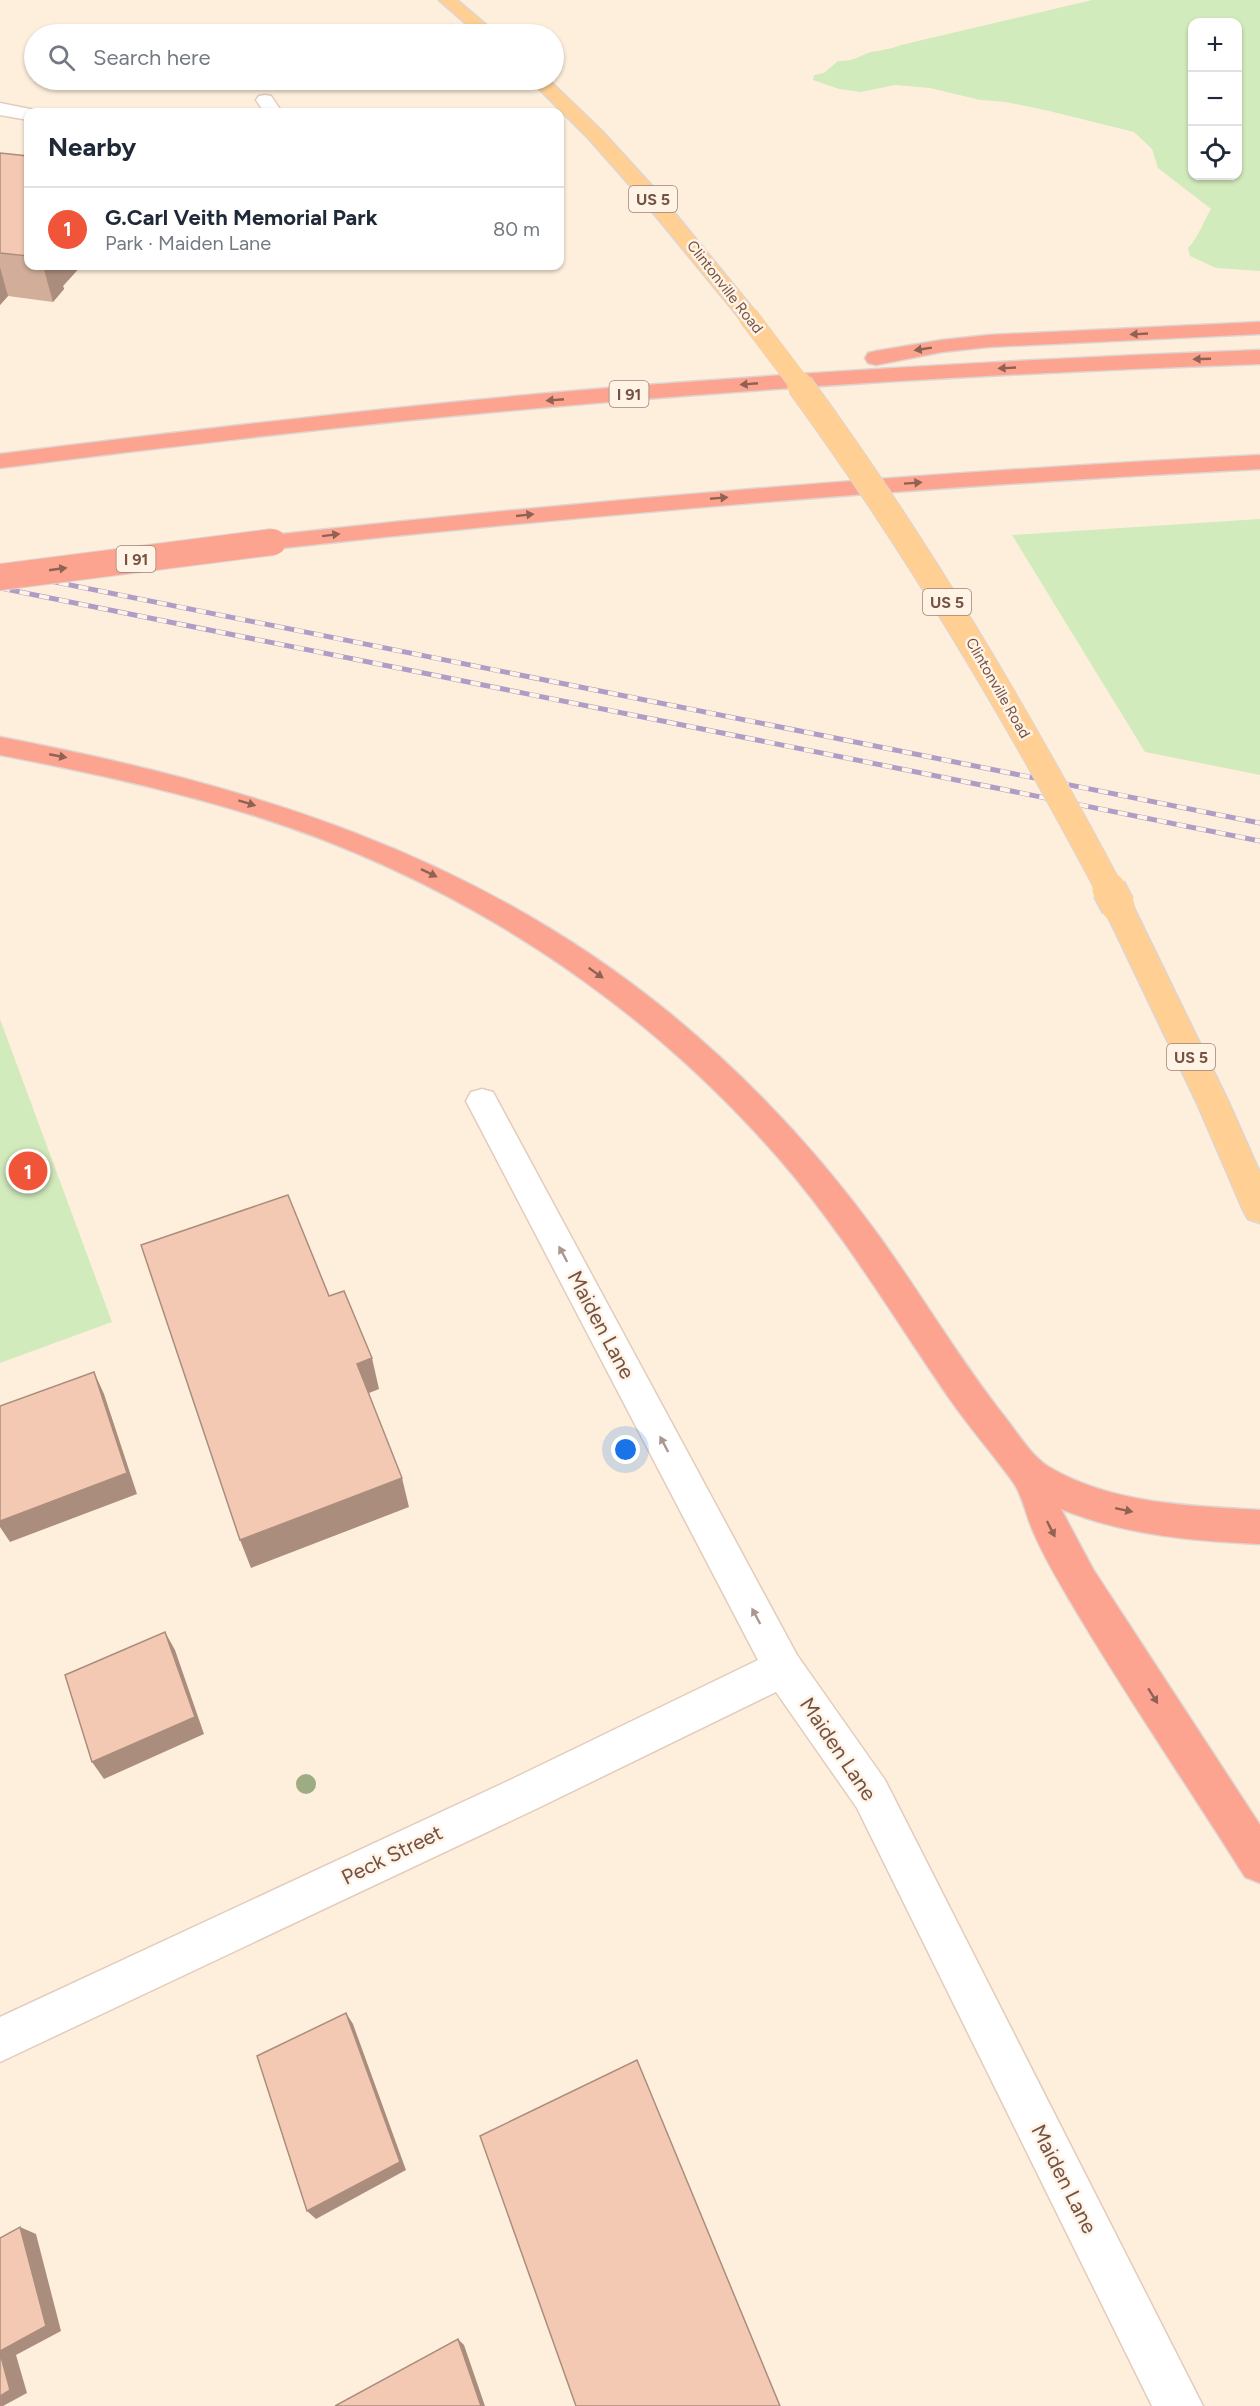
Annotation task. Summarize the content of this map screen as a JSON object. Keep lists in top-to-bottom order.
{
  "streets": {
    "highway": ["I 91"],
    "main road": ["US 5", "Clintonville Road"],
    "street": ["Maiden Lane", "Peck Street"]
  },
  "crossings": [
    ["Maiden Lane", "Peck Street"]
  ],
  "one_way": ["Maiden Lane"],
  "page": {
    "map_buttons": ["+", "−"],
    "search": "Search here",
    "heading": "Nearby",
    "list": [
      {
        "mark": "1",
        "name": "G.Carl Veith Memorial Park",
        "note": "Park · Maiden Lane",
        "value": "80 m"
      }
    ],
    "pins": "1"
  }
}
